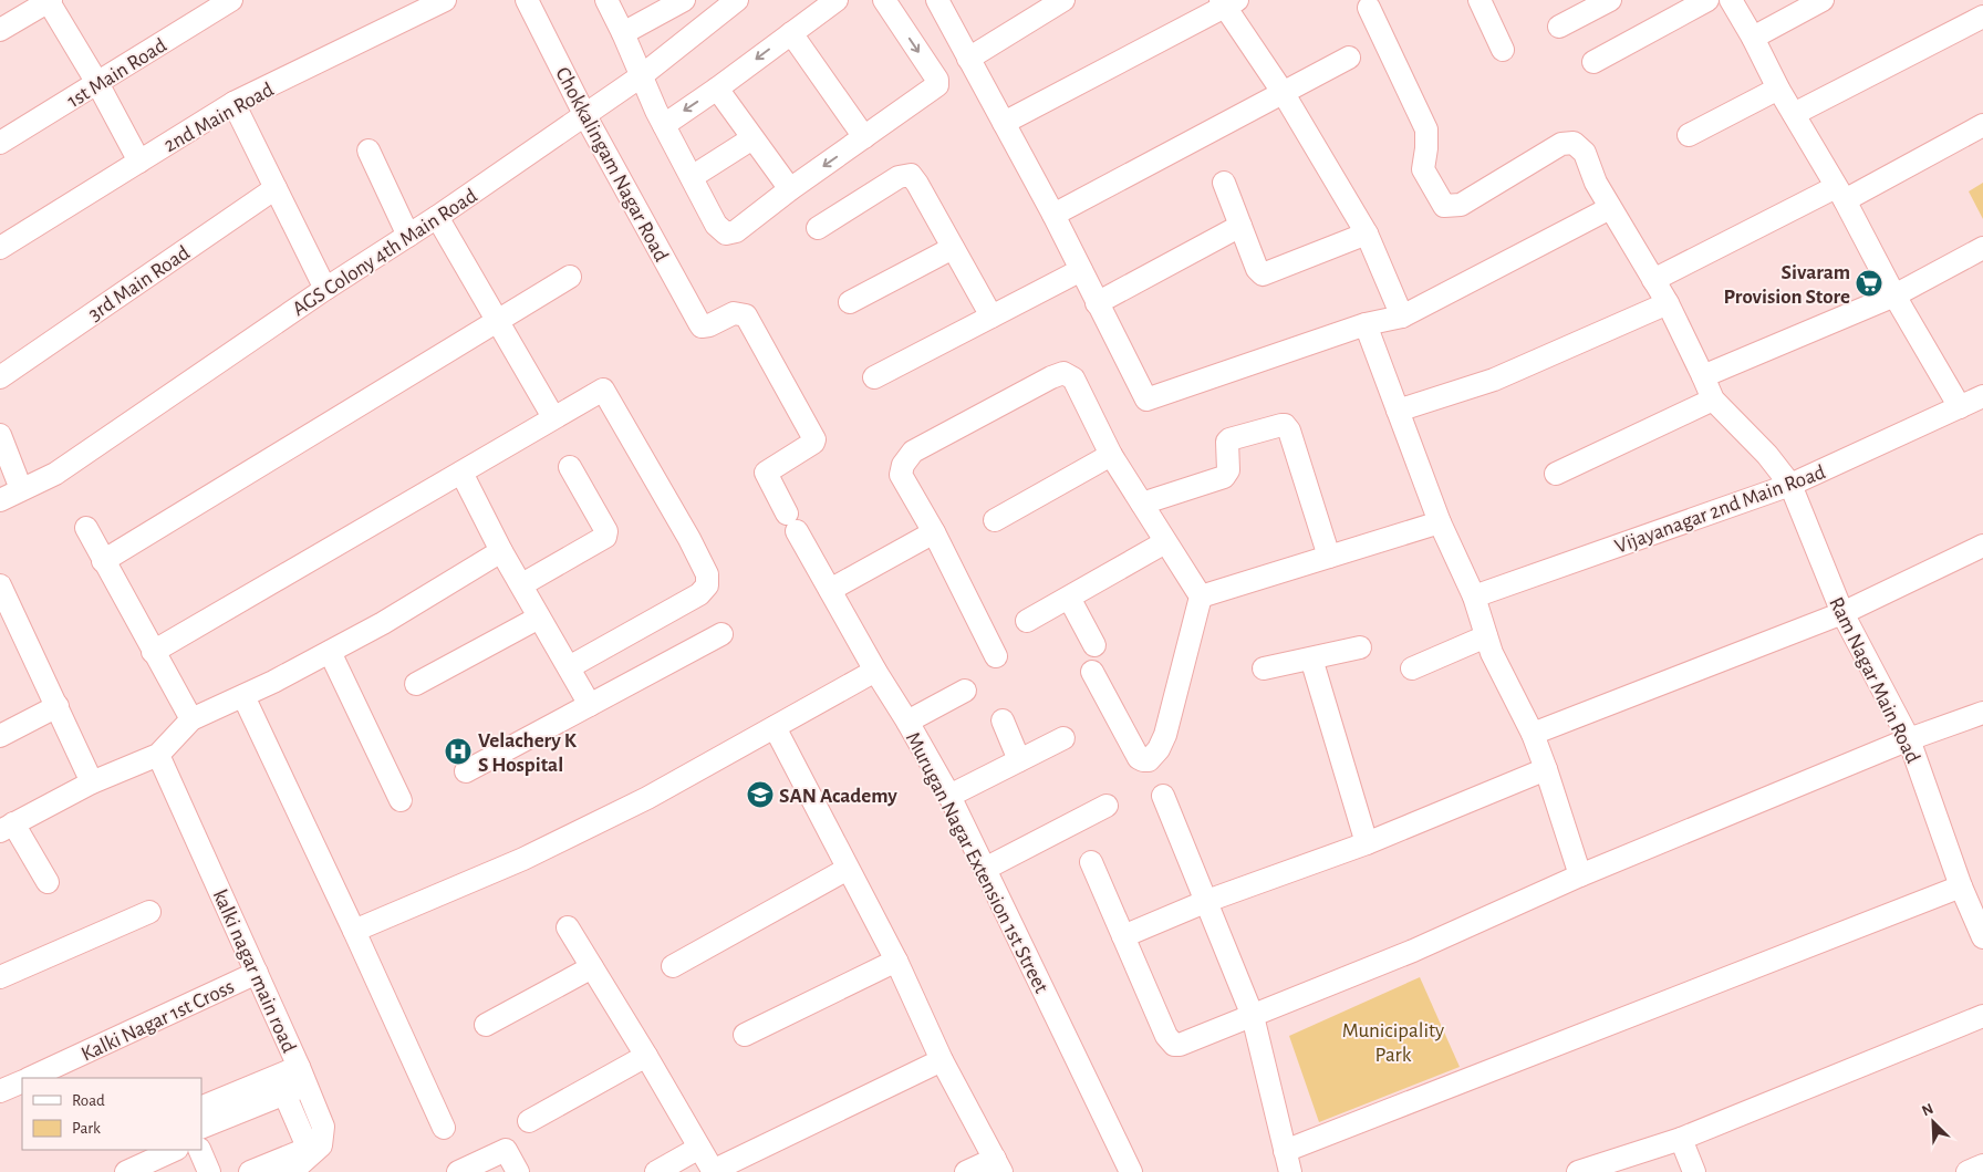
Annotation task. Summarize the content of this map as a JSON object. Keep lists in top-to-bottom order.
{
  "streets": {
    "street": [
      "1st Main Road",
      "2nd Main Road",
      "Chokkalingam Nagar Road",
      "AGS Colony 4th Main Road",
      "3rd Main Road",
      "Vijayanagar 2nd Main Road",
      "Ram Nagar Main Road",
      "Murugan Nagar Extension 1st Street",
      "kalki nagar main road",
      "Kalki Nagar 1st Cross"
    ]
  },
  "crossings": [
    ["Chokkalingam Nagar Road", "AGS Colony 4th Main Road"],
    ["Chokkalingam Nagar Road", "Murugan Nagar Extension 1st Street"],
    ["Vijayanagar 2nd Main Road", "Ram Nagar Main Road"],
    ["kalki nagar main road", "Kalki Nagar 1st Cross"]
  ],
  "parks": ["Municipality Park"],
  "places": {
    "supermarket": ["Sivaram Provision Store"],
    "hospital": ["Velachery K S Hospital"],
    "school or university": ["SAN Academy"]
  },
  "legend": ["Road", "Park"],
  "north": "top left"
}
